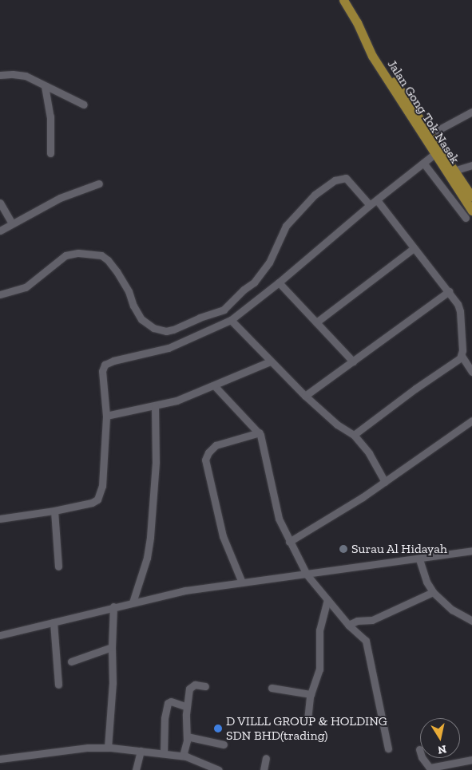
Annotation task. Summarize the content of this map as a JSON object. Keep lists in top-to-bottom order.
{
  "streets": {
    "main road": ["Jalan Gong Tok Nasek"]
  },
  "places": ["Surau Al Hidayah", "D VILLL GROUP & HOLDING SDN BHD(trading)"],
  "north": "bottom"
}
